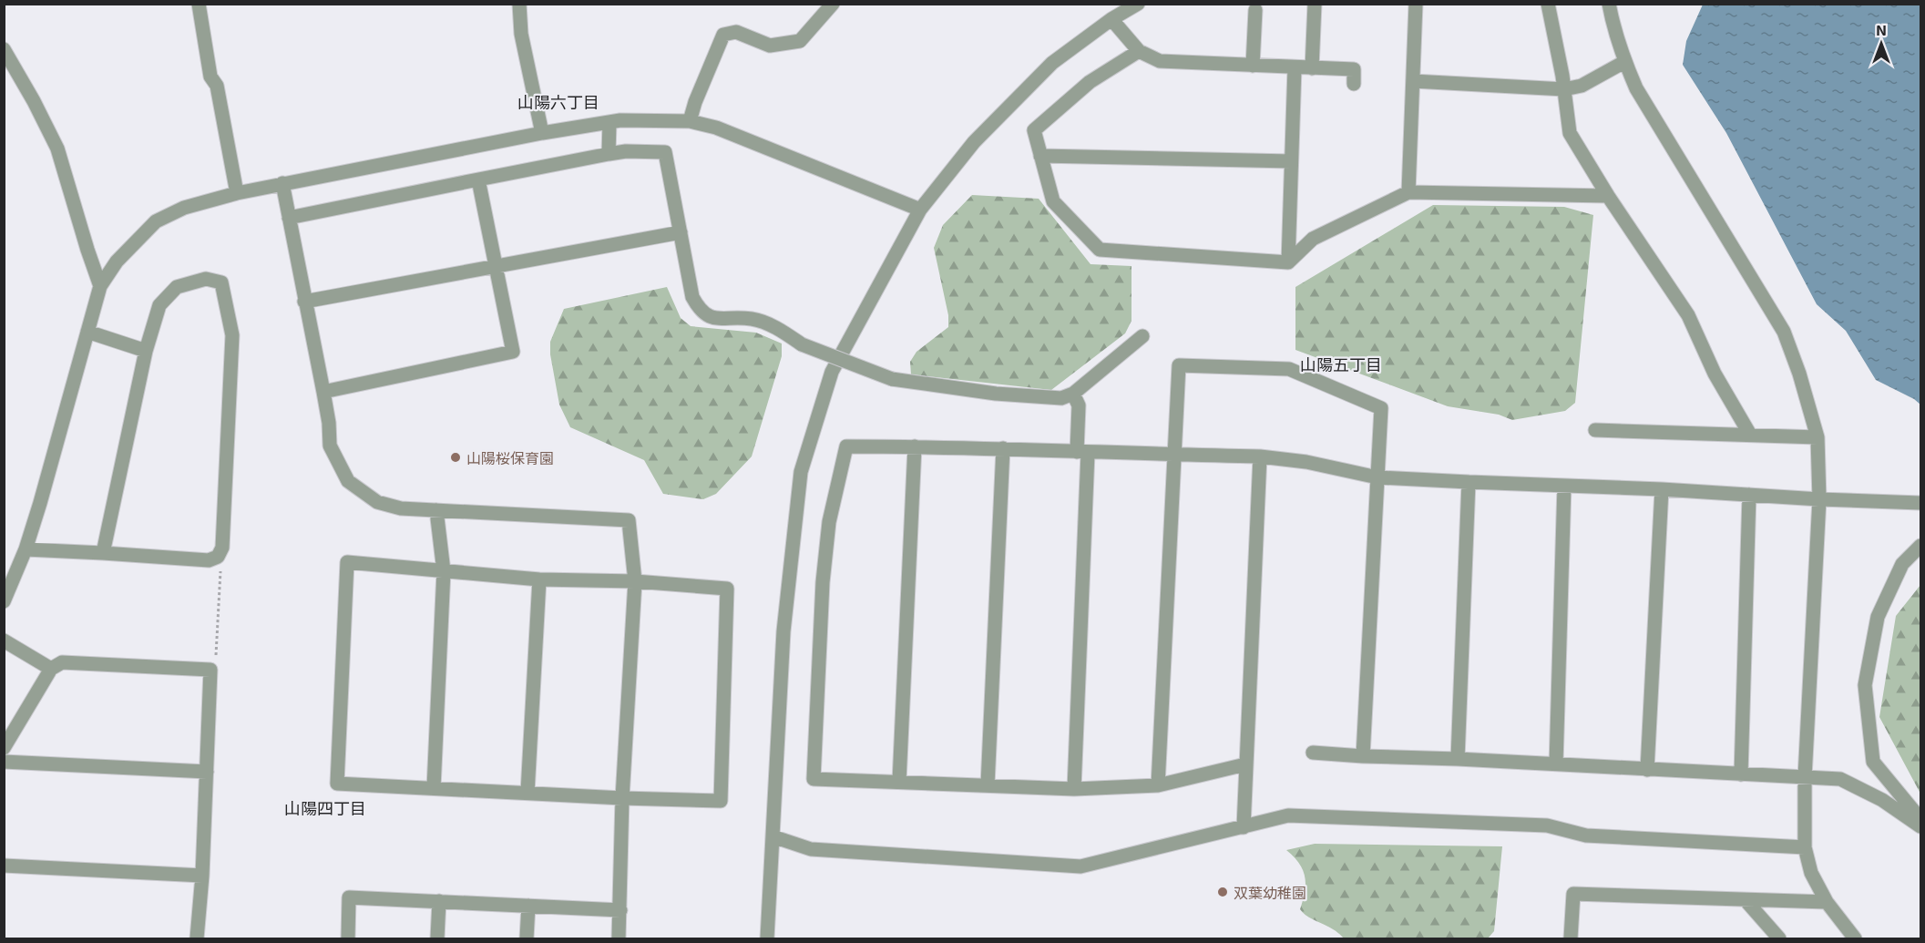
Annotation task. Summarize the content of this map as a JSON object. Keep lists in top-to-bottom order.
{
  "districts": ["山陽六丁目", "山陽五丁目", "山陽四丁目"],
  "places": ["山陽桜保育園", "双葉幼稚園"],
  "north": "top"
}
